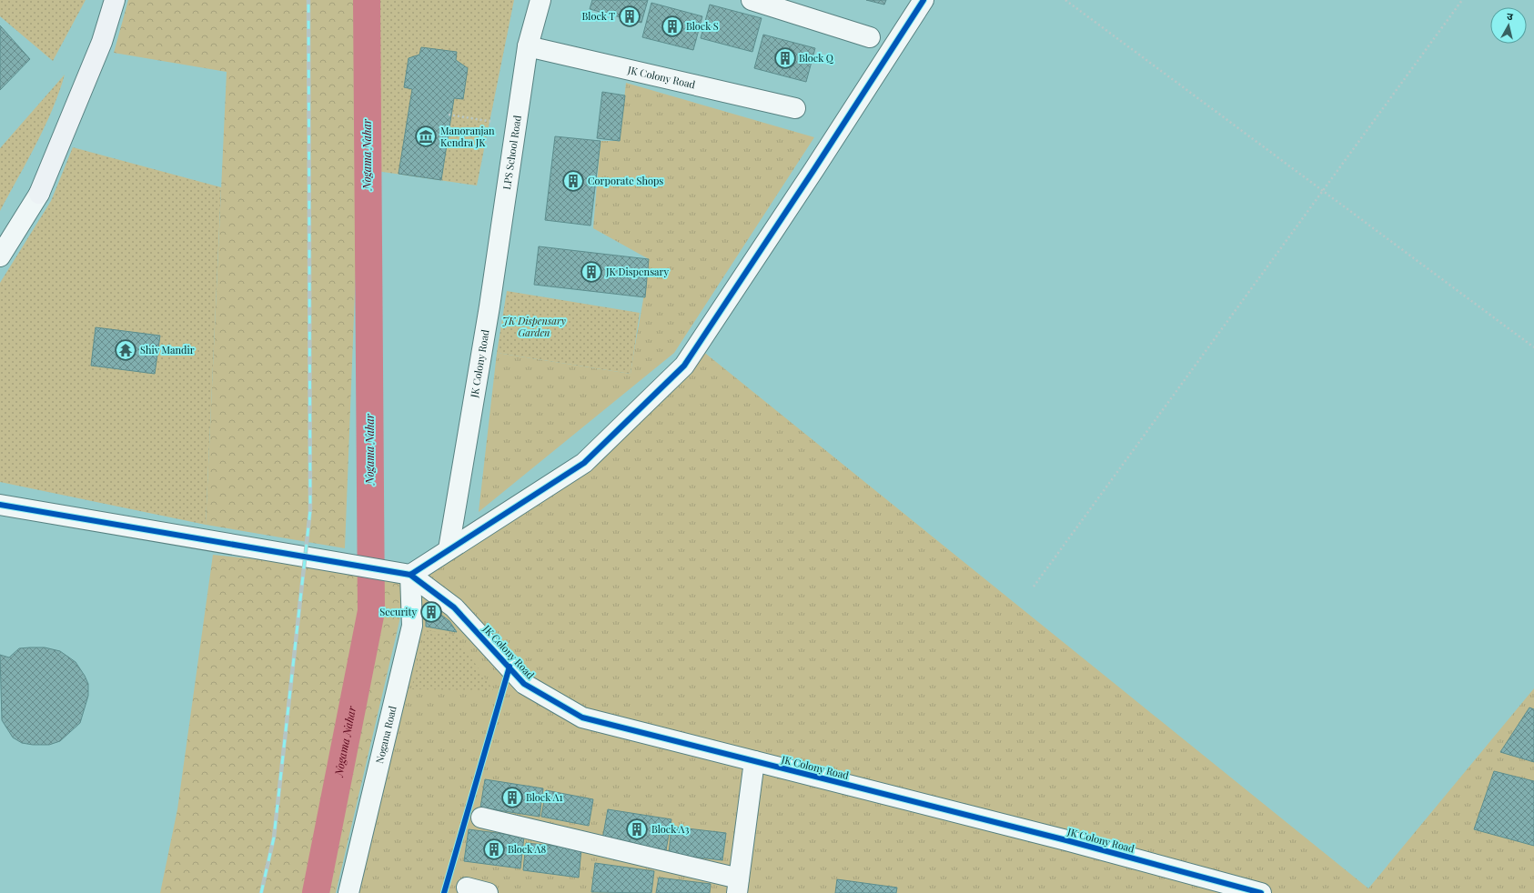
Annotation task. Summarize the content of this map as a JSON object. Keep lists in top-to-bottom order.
{
  "streets": {
    "street": ["JK Colony Road", "LPS School Road", "Nogana Road"]
  },
  "crossings": [
    ["JK Colony Road", "LPS School Road"],
    ["JK Colony Road", "Nogana Road"]
  ],
  "water": ["Nogama Nahar"],
  "parks": ["JK Dispensary Garden"],
  "places": {
    "building": [
      "Block T",
      "Block S",
      "Block Q",
      "Corporate Shops",
      "JK Dispensary",
      "Security",
      "Block A1",
      "Block A3",
      "Block A8"
    ],
    "museum": ["Manoranjan Kendra JK"],
    "temple": ["Shiv Mandir"]
  },
  "north": "top"
}
